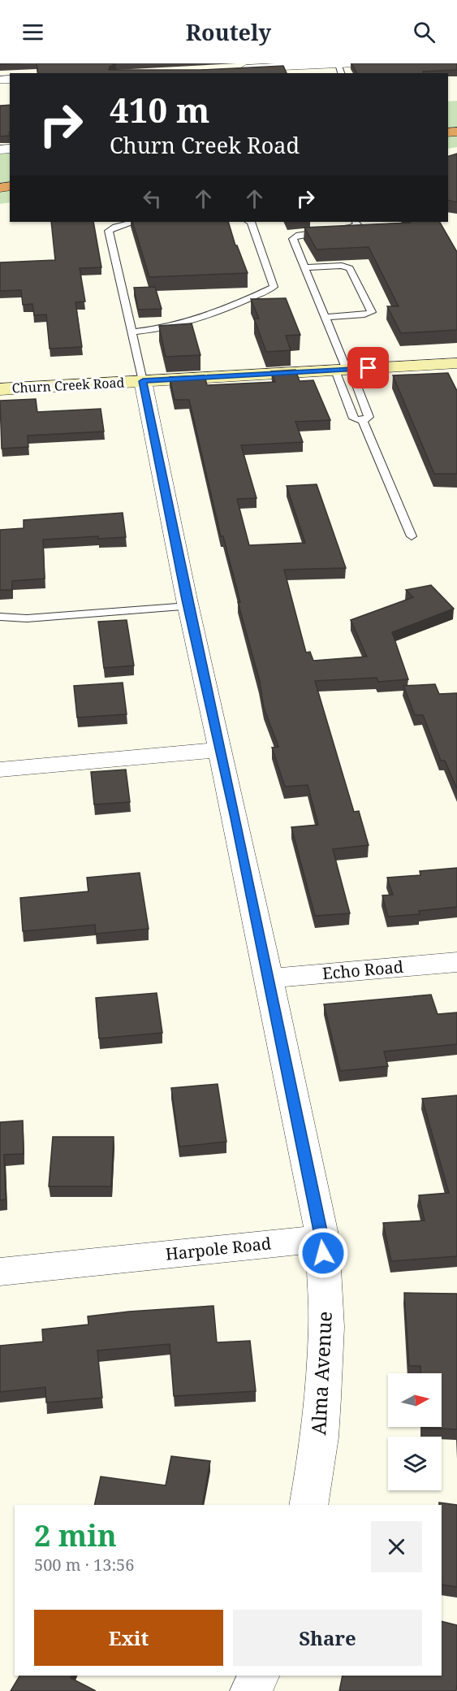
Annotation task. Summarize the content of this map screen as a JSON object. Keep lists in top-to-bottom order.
{
  "streets": {
    "main road": ["Churn Creek Road"],
    "street": ["Echo Road", "Harpole Road", "Alma Avenue"]
  },
  "crossings": [
    ["Harpole Road", "Alma Avenue"]
  ],
  "north": "right",
  "page": {
    "header": "Routely",
    "turn": ["410 m", "Churn Creek Road"],
    "heading": ["2 min", "500 m · 13:56"],
    "buttons": ["Exit", "Share"]
  }
}
